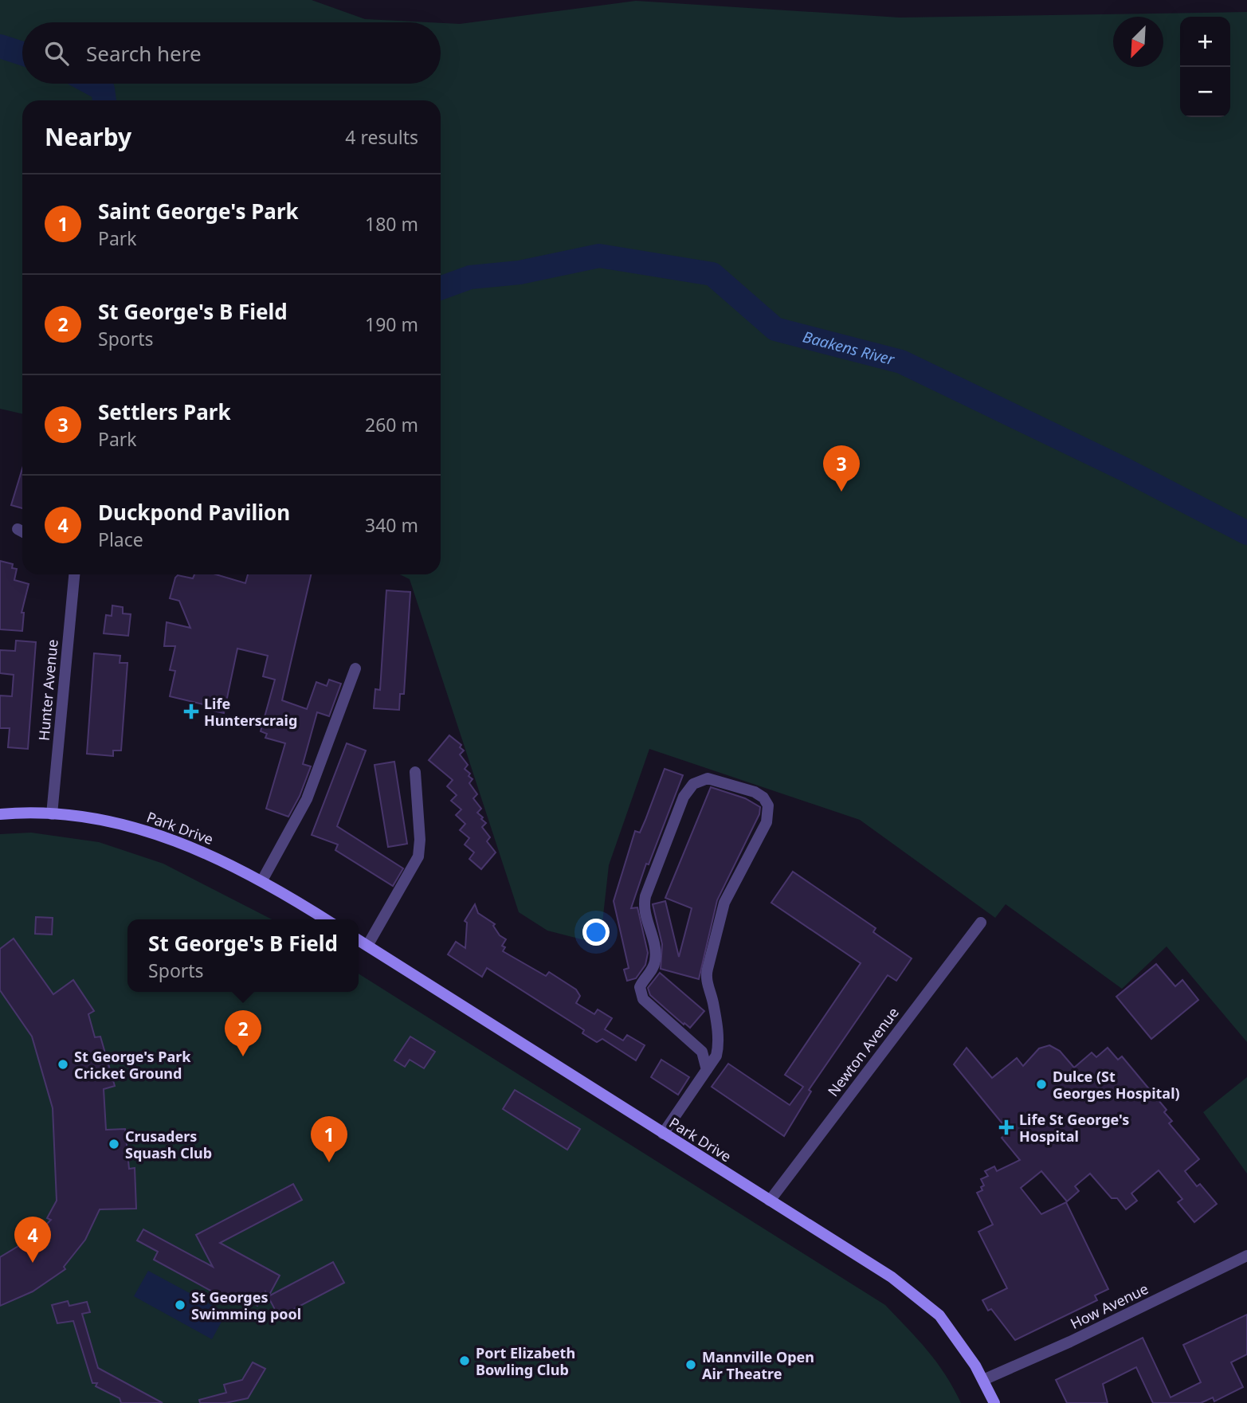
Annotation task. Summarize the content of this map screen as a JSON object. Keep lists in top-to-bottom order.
{
  "streets": {
    "street": [
      "Hunter Avenue",
      "Park Drive",
      "Newton Avenue",
      "How Avenue"
    ]
  },
  "crossings": [
    ["Hunter Avenue", "Park Drive"],
    ["Park Drive", "Newton Avenue"],
    ["Park Drive", "How Avenue"]
  ],
  "water": ["Baakens River"],
  "places": {
    "health": ["Life Hunterscraig", "Life St George's Hospital"],
    "other": [
      "St George's Park Cricket Ground",
      "Dulce (St Georges Hospital)",
      "Crusaders Squash Club",
      "St Georges Swimming pool",
      "Port Elizabeth Bowling Club",
      "Mannville Open Air Theatre"
    ]
  },
  "north": "bottom left",
  "page": {
    "map_buttons": ["+", "−"],
    "search": "Search here",
    "heading": ["Nearby", "4 results"],
    "list": [
      {
        "mark": "1",
        "name": "Saint George's Park",
        "note": "Park",
        "value": "180 m"
      },
      {
        "mark": "2",
        "name": "St George's B Field",
        "note": "Sports",
        "value": "190 m"
      },
      {
        "mark": "3",
        "name": "Settlers Park",
        "note": "Park",
        "value": "260 m"
      },
      {
        "mark": "4",
        "name": "Duckpond Pavilion",
        "note": "Place",
        "value": "340 m"
      }
    ],
    "pins": [
      "3",
      "2",
      "1",
      "4"
    ],
    "popup": ["St George's B Field", "Sports"]
  }
}
